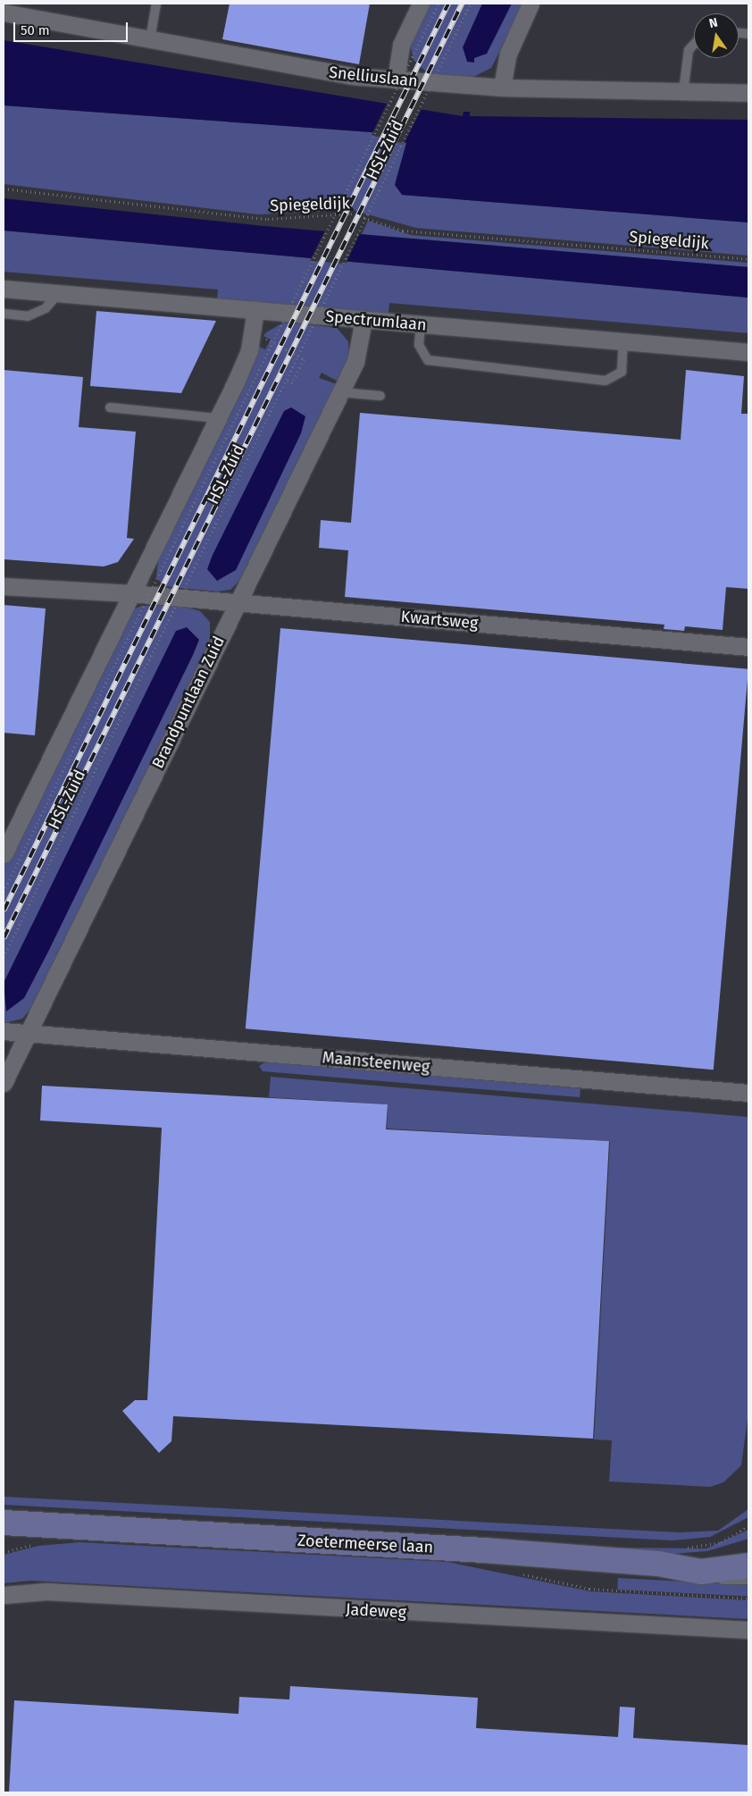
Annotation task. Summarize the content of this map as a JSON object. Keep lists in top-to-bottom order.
{
  "streets": {
    "street": [
      "Snelliuslaan",
      "Spectrumlaan",
      "Kwartsweg",
      "Brandpuntlaan Zuid",
      "Maansteenweg",
      "Zoetermeerse laan",
      "Jadeweg"
    ],
    "path": ["HSL-Zuid", "Spiegeldijk"]
  },
  "crossings": [
    ["Spectrumlaan", "Brandpuntlaan Zuid"],
    ["Kwartsweg", "Brandpuntlaan Zuid"],
    ["Brandpuntlaan Zuid", "Maansteenweg"]
  ],
  "scale_bar": "50 m",
  "north": "top"
}
